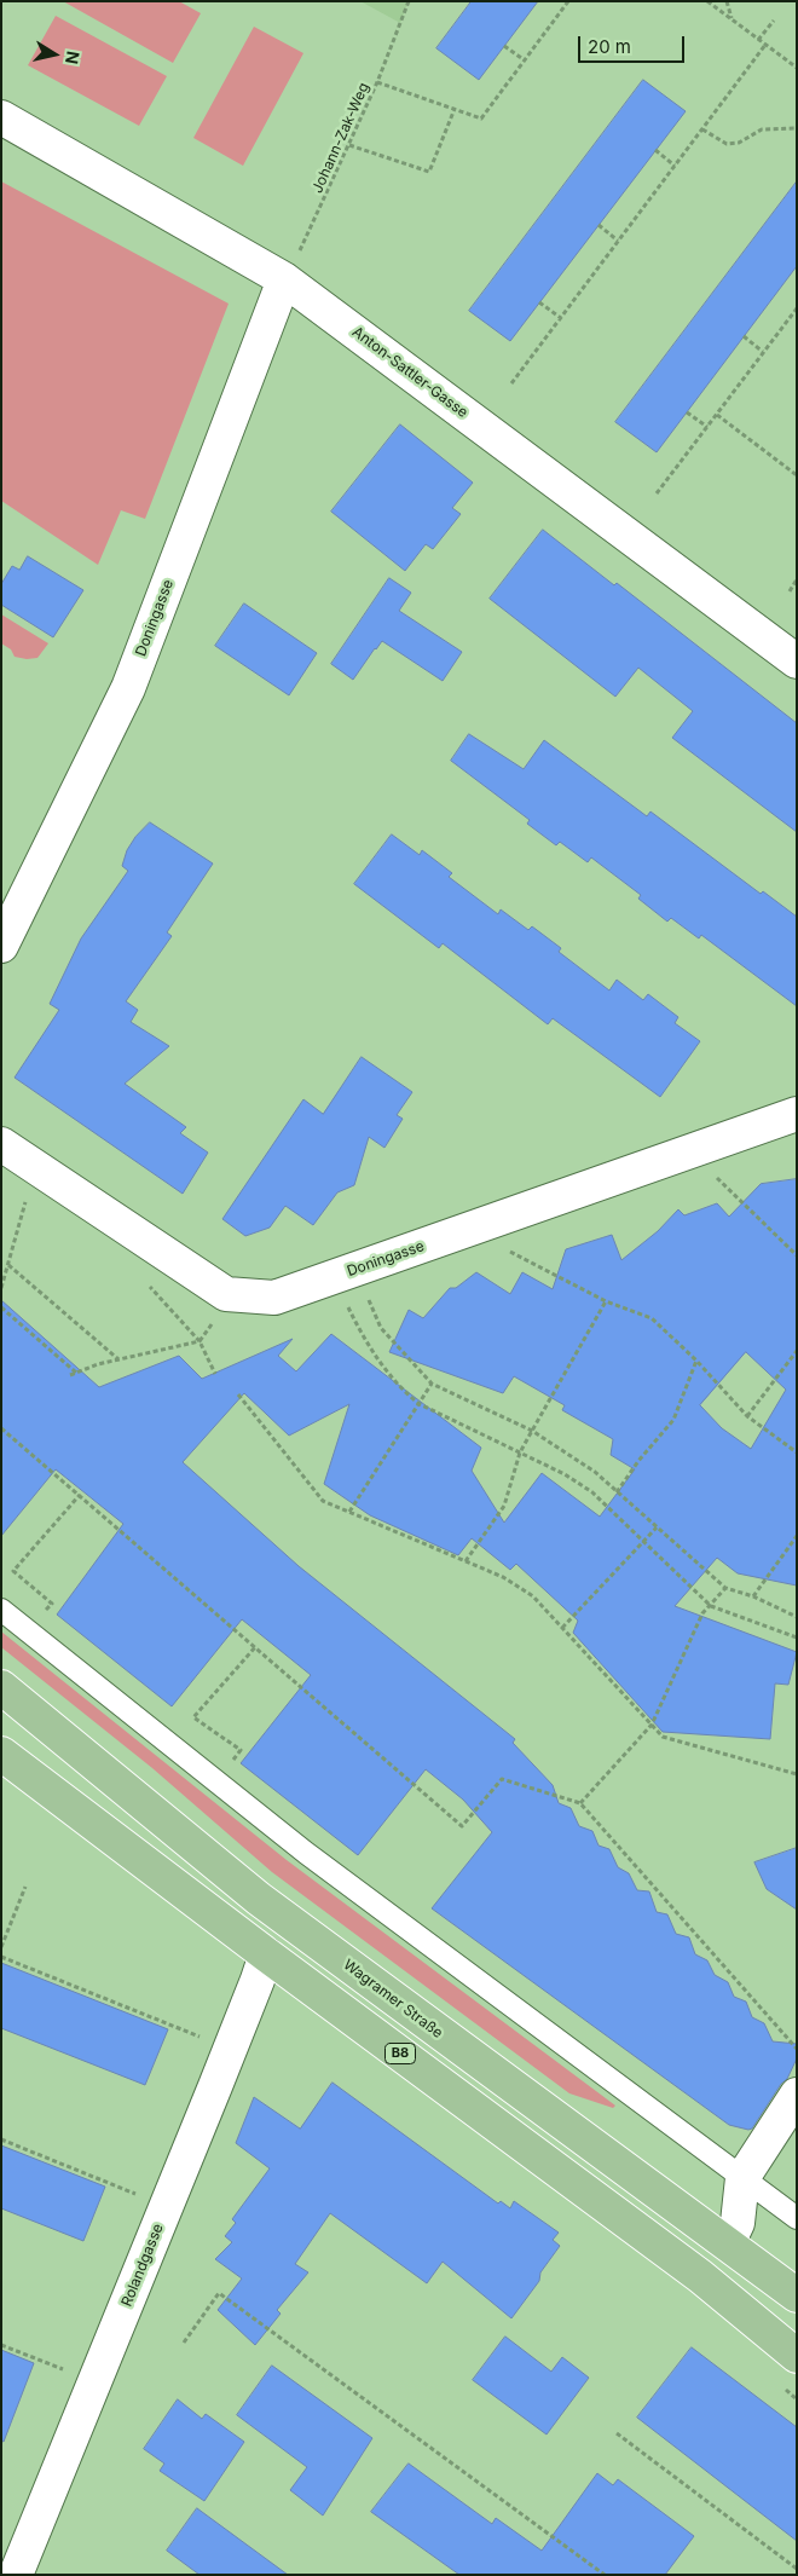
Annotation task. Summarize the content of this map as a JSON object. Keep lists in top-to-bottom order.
{
  "streets": {
    "main road": ["Wagramer Straße", "B8"],
    "street": ["Anton-Sattler-Gasse", "Doningasse", "Rolandgasse"],
    "path": ["Johann-Zak-Weg"]
  },
  "crossings": [
    ["Johann-Zak-Weg", "Anton-Sattler-Gasse"],
    ["Johann-Zak-Weg", "Doningasse"],
    ["Anton-Sattler-Gasse", "Doningasse"],
    ["B8", "Rolandgasse"]
  ],
  "scale_bar": "20 m",
  "north": "right"
}
